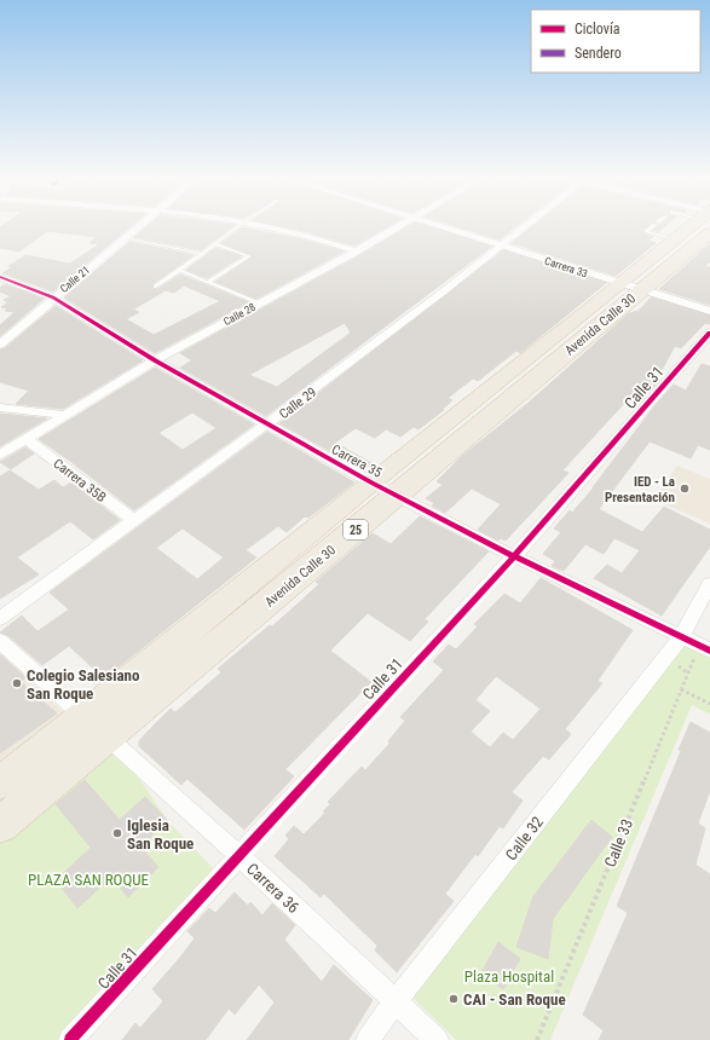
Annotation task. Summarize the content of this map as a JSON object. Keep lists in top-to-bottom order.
{
  "streets": {
    "highway": ["Avenida Calle 30", "25"],
    "street": [
      "Carrera 33",
      "Calle 21",
      "Calle 28",
      "Calle 31",
      "Calle 29",
      "Carrera 35",
      "Carrera 35B",
      "Calle 32",
      "Carrera 36"
    ],
    "path": ["Calle 33"]
  },
  "crossings": [
    ["Carrera 33", "Avenida Calle 30"],
    ["Carrera 33", "Calle 29"],
    ["Calle 21", "Carrera 35"],
    ["Calle 28", "Carrera 35"],
    ["Calle 28", "Carrera 35B"],
    ["Avenida Calle 30", "Carrera 35"],
    ["Avenida Calle 30", "Carrera 36"],
    ["Calle 31", "Carrera 35"],
    ["Calle 31", "Carrera 36"],
    ["Calle 29", "Carrera 35"],
    ["Calle 29", "Carrera 35B"],
    ["Carrera 35", "Calle 32"],
    ["Carrera 35", "Calle 33"],
    ["Calle 32", "Calle 33"],
    ["Calle 32", "Carrera 36"]
  ],
  "parks": ["PLAZA SAN ROQUE", "Plaza Hospital"],
  "places": [
    "IED - La Presentación",
    "Colegio Salesiano San Roque",
    "Iglesia San Roque",
    "CAI - San Roque"
  ],
  "legend": ["Ciclovía", "Sendero"]
}
